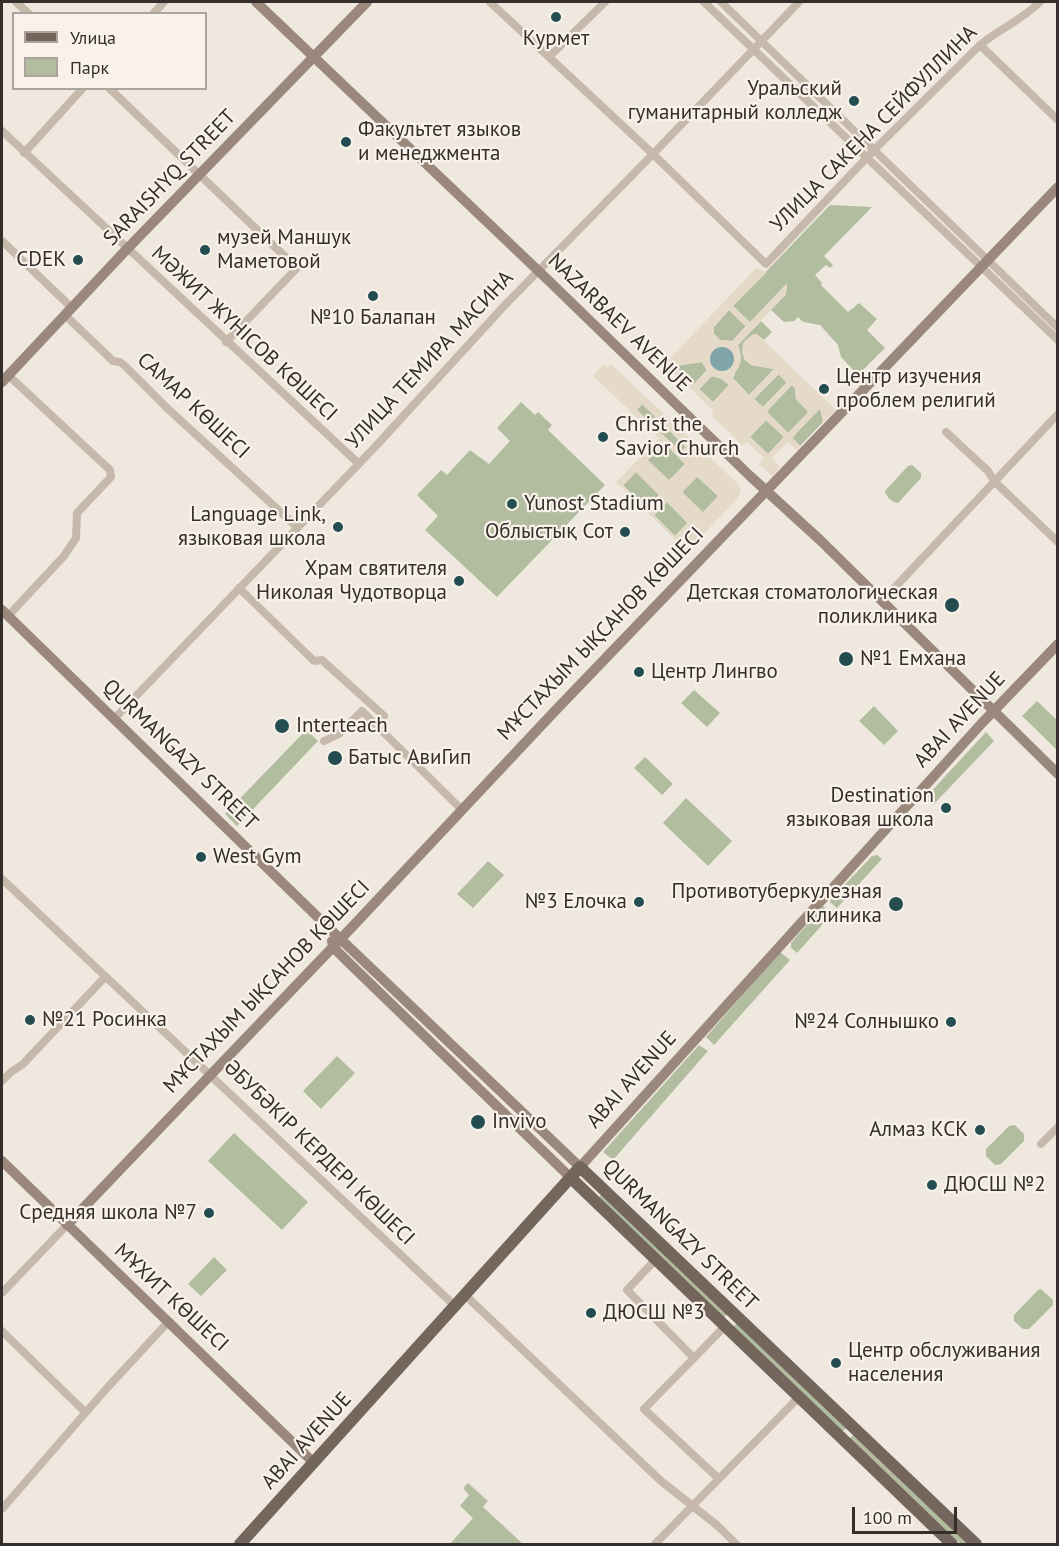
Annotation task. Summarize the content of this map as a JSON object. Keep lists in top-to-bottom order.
{
  "streets": {
    "main road": ["ABAI AVENUE", "QURMANGAZY STREET"],
    "street": [
      "УЛИЦА САКЕНА СЕЙФУЛЛИНА",
      "SARAISHYQ STREET",
      "NAZARBAEV AVENUE",
      "МӘЖИТ ЖҮНІСОВ КӨШЕСІ",
      "УЛИЦА ТЕМИРА МАСИНА",
      "САМАР КӨШЕСІ",
      "МҰСТАХЫМ ЫҚСАНОВ КӨШЕСІ",
      "ӘБУБӘКІР КЕРДЕРІ КӨШЕСІ",
      "МҰХИТ КӨШЕСІ"
    ]
  },
  "crossings": [
    ["УЛИЦА САКЕНА СЕЙФУЛЛИНА", "УЛИЦА ТЕМИРА МАСИНА"],
    ["SARAISHYQ STREET", "NAZARBAEV AVENUE"],
    ["SARAISHYQ STREET", "МӘЖИТ ЖҮНІСОВ КӨШЕСІ"],
    ["SARAISHYQ STREET", "САМАР КӨШЕСІ"],
    ["NAZARBAEV AVENUE", "УЛИЦА ТЕМИРА МАСИНА"],
    ["NAZARBAEV AVENUE", "МҰСТАХЫМ ЫҚСАНОВ КӨШЕСІ"],
    ["NAZARBAEV AVENUE", "ABAI AVENUE"],
    ["МӘЖИТ ЖҮНІСОВ КӨШЕСІ", "УЛИЦА ТЕМИРА МАСИНА"],
    ["УЛИЦА ТЕМИРА МАСИНА", "САМАР КӨШЕСІ"],
    ["УЛИЦА ТЕМИРА МАСИНА", "QURMANGAZY STREET"],
    ["МҰСТАХЫМ ЫҚСАНОВ КӨШЕСІ", "QURMANGAZY STREET"],
    ["МҰСТАХЫМ ЫҚСАНОВ КӨШЕСІ", "ӘБУБӘКІР КЕРДЕРІ КӨШЕСІ"],
    ["МҰСТАХЫМ ЫҚСАНОВ КӨШЕСІ", "МҰХИТ КӨШЕСІ"],
    ["ABAI AVENUE", "QURMANGAZY STREET"],
    ["ABAI AVENUE", "ӘБУБӘКІР КЕРДЕРІ КӨШЕСІ"],
    ["ABAI AVENUE", "МҰХИТ КӨШЕСІ"]
  ],
  "places": [
    "Курмет",
    "Уральский гуманитарный колледж",
    "Факультет языков и менеджмента",
    "музей Маншук Маметовой",
    "CDEK",
    "№10 Балапан",
    "Центр изучения проблем религий",
    "Christ the Savior Church",
    "Yunost Stadium",
    "Language Link, языковая школа",
    "Облыстық Сот",
    "Храм святителя Николая Чудотворца",
    "Детская стоматологическая поликлиника",
    "№1 Емхана",
    "Центр Лингво",
    "Interteach",
    "Батыс АвиГип",
    "Destination языковая школа",
    "West Gym",
    "№3 Елочка",
    "Противотуберкулезная клиника",
    "№21 Росинка",
    "№24 Солнышко",
    "Invivo",
    "Алмаз КСК",
    "ДЮСШ №2",
    "Средняя школа №7",
    "ДЮСШ №3",
    "Центр обслуживания наcеления"
  ],
  "legend": ["Улица", "Парк"],
  "scale_bar": "100 m"
}
